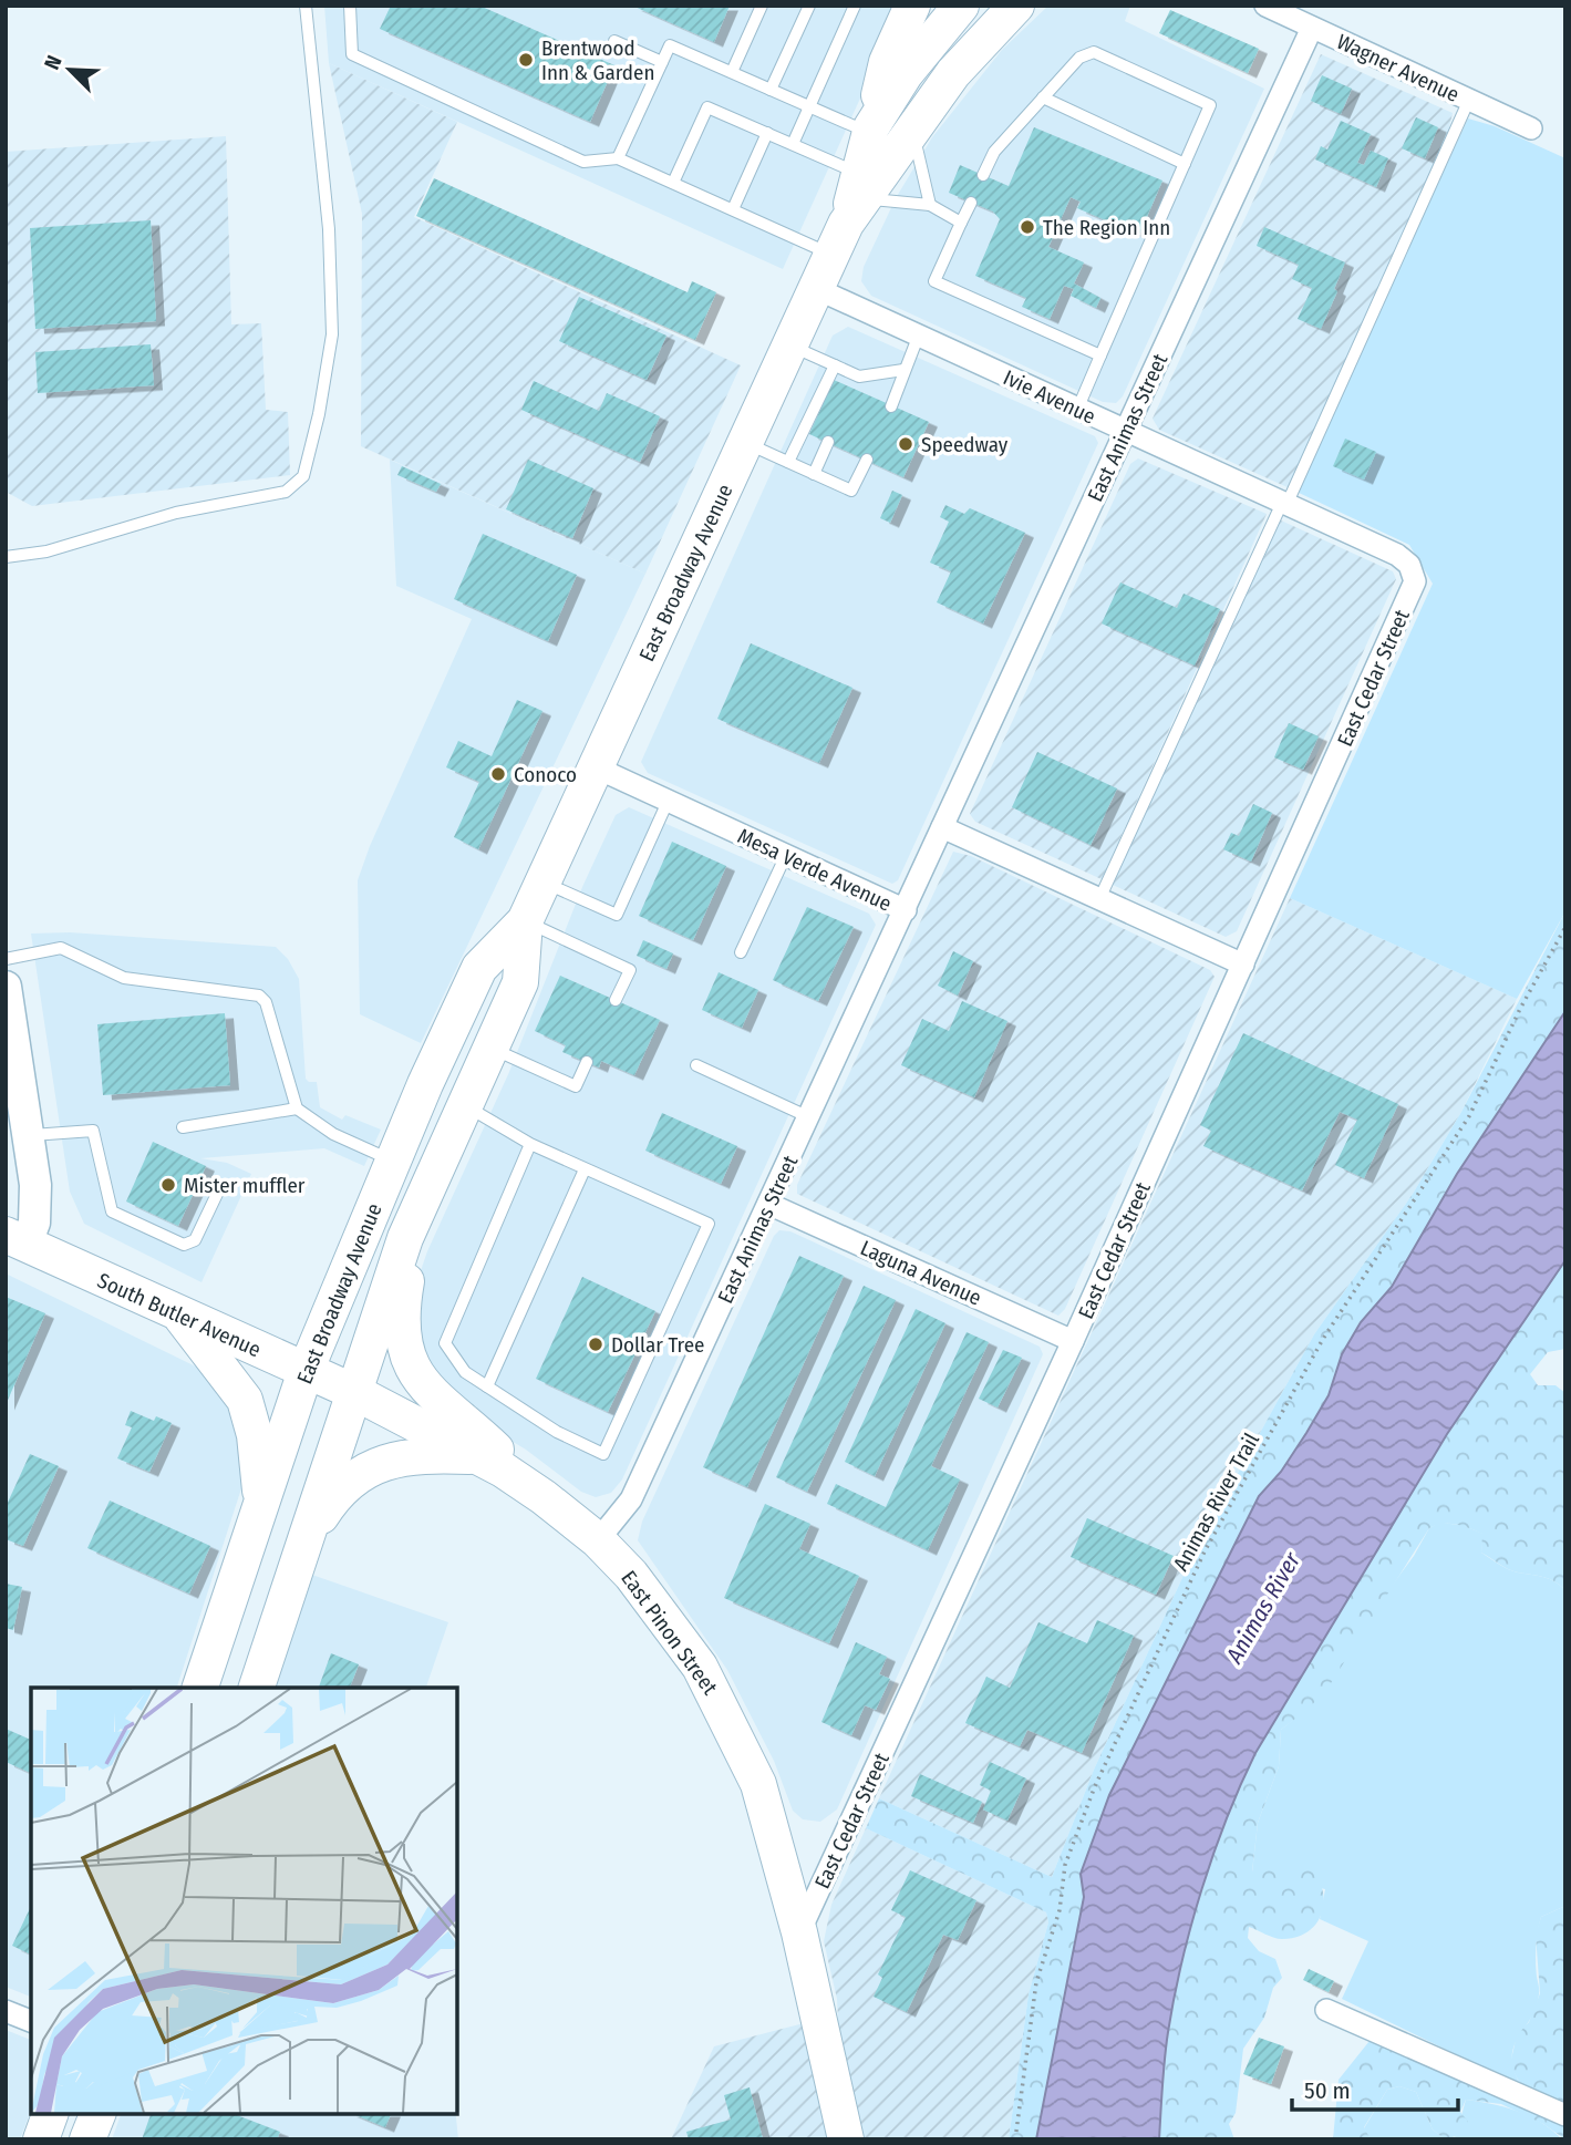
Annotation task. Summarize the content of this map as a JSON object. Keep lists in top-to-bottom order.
{
  "streets": {
    "main road": ["East Broadway Avenue", "South Butler Avenue", "East Pinon Street"],
    "street": [
      "Wagner Avenue",
      "Ivie Avenue",
      "East Animas Street",
      "East Cedar Street",
      "Mesa Verde Avenue",
      "Laguna Avenue"
    ],
    "path": ["Animas River Trail"]
  },
  "crossings": [
    ["Wagner Avenue", "East Animas Street"],
    ["Ivie Avenue", "East Animas Street"],
    ["Ivie Avenue", "East Broadway Avenue"],
    ["Ivie Avenue", "East Cedar Street"],
    ["East Animas Street", "Mesa Verde Avenue"],
    ["East Animas Street", "Laguna Avenue"],
    ["East Animas Street", "East Pinon Street"],
    ["East Broadway Avenue", "Mesa Verde Avenue"],
    ["East Broadway Avenue", "South Butler Avenue"],
    ["East Broadway Avenue", "East Pinon Street"],
    ["East Cedar Street", "Laguna Avenue"],
    ["East Cedar Street", "East Pinon Street"],
    ["South Butler Avenue", "East Pinon Street"]
  ],
  "water": ["Animas River"],
  "places": [
    "Brentwood Inn & Garden",
    "The Region Inn",
    "Speedway",
    "Conoco",
    "Mister muffler",
    "Dollar Tree"
  ],
  "scale_bar": "50 m",
  "north": "top left"
}
